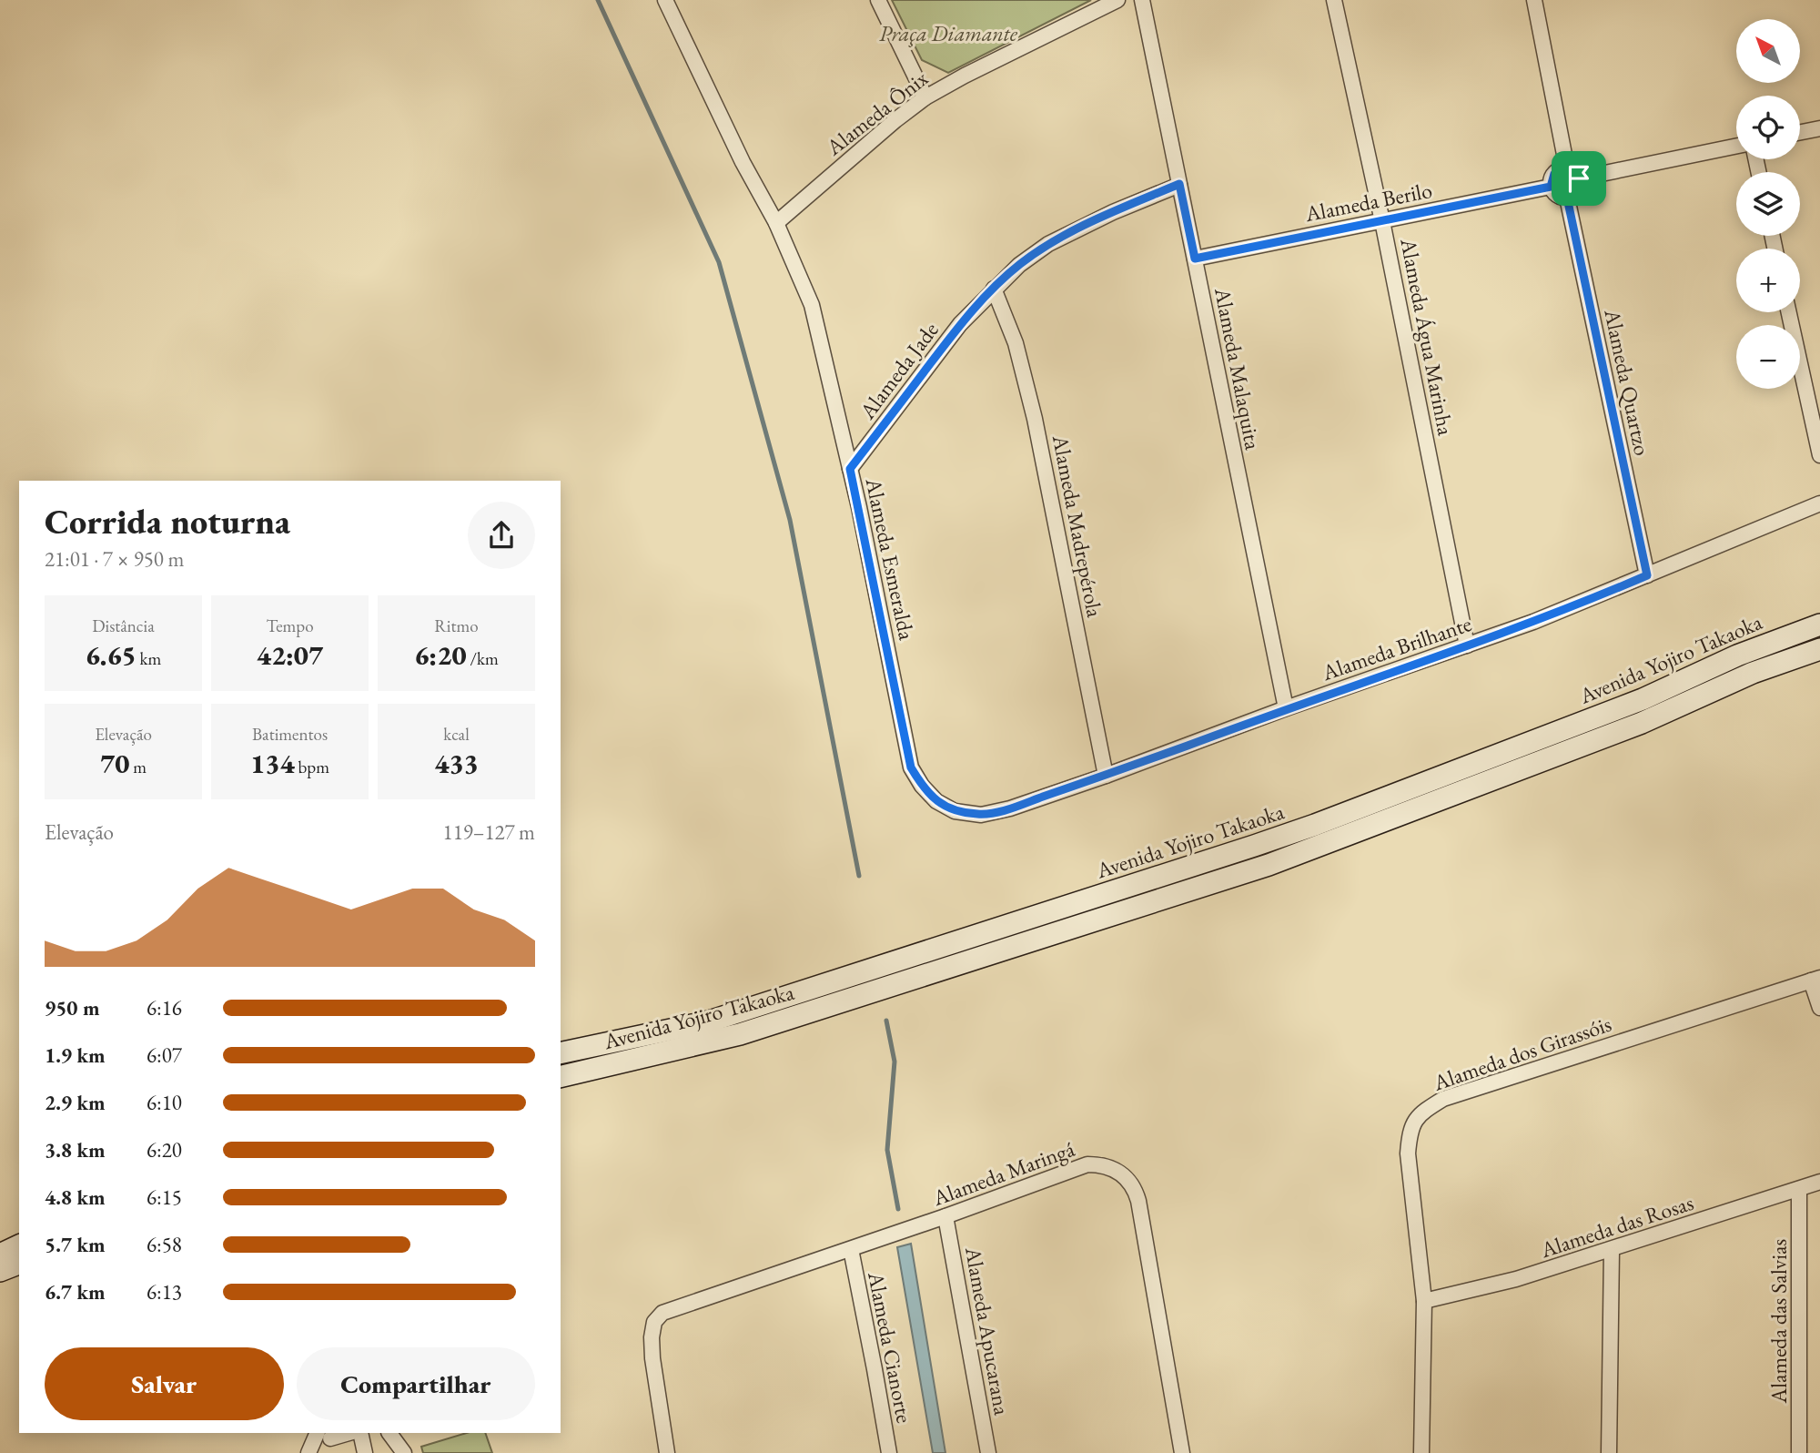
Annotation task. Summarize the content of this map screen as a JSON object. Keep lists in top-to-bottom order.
{
  "streets": {
    "main road": ["Avenida Yojiro Takaoka"],
    "street": [
      "Alameda Ônix",
      "Alameda Berilo",
      "Alameda Água Marinha",
      "Alameda Malaquita",
      "Alameda Jade",
      "Alameda Quartzo",
      "Alameda Madrepérola",
      "Alameda Esmeralda",
      "Alameda Brilhante",
      "Alameda dos Girassóis",
      "Alameda Maringá",
      "Alameda das Rosas",
      "Alameda das Salvias",
      "Alameda Apucarana",
      "Alameda Cianorte"
    ]
  },
  "crossings": [
    ["Alameda Ônix", "Alameda Esmeralda"],
    ["Alameda Berilo", "Alameda Água Marinha"],
    ["Alameda Berilo", "Alameda Malaquita"],
    ["Alameda Berilo", "Alameda Quartzo"],
    ["Alameda Água Marinha", "Alameda Brilhante"],
    ["Alameda Malaquita", "Alameda Jade"],
    ["Alameda Malaquita", "Alameda Brilhante"],
    ["Alameda Jade", "Alameda Madrepérola"],
    ["Alameda Jade", "Alameda Esmeralda"],
    ["Alameda Quartzo", "Alameda Brilhante"],
    ["Alameda Madrepérola", "Alameda Brilhante"],
    ["Alameda Esmeralda", "Alameda Brilhante"],
    ["Alameda dos Girassóis", "Alameda das Rosas"],
    ["Alameda Maringá", "Alameda Apucarana"],
    ["Alameda Maringá", "Alameda Cianorte"],
    ["Alameda das Rosas", "Alameda das Salvias"]
  ],
  "parks": ["Praça Diamante"],
  "north": "top left",
  "page": {
    "map_buttons": ["+", "−"],
    "heading": ["Corrida noturna", "21:01 · 7 × 950 m"],
    "stats": [
      ["Distância", "6.65 km"],
      ["Tempo", "42:07"],
      ["Ritmo", "6:20 /km"],
      ["Elevação", "70 m"],
      ["Batimentos", "134 bpm"],
      ["kcal", "433"]
    ],
    "chart": ["Elevação", "119–127 m"],
    "list": [
      {
        "name": "950 m",
        "note": "6:16"
      },
      {
        "name": "1.9 km",
        "note": "6:07"
      },
      {
        "name": "2.9 km",
        "note": "6:10"
      },
      {
        "name": "3.8 km",
        "note": "6:20"
      },
      {
        "name": "4.8 km",
        "note": "6:15"
      },
      {
        "name": "5.7 km",
        "note": "6:58"
      },
      {
        "name": "6.7 km",
        "note": "6:13"
      }
    ],
    "buttons": ["Salvar", "Compartilhar"]
  }
}
